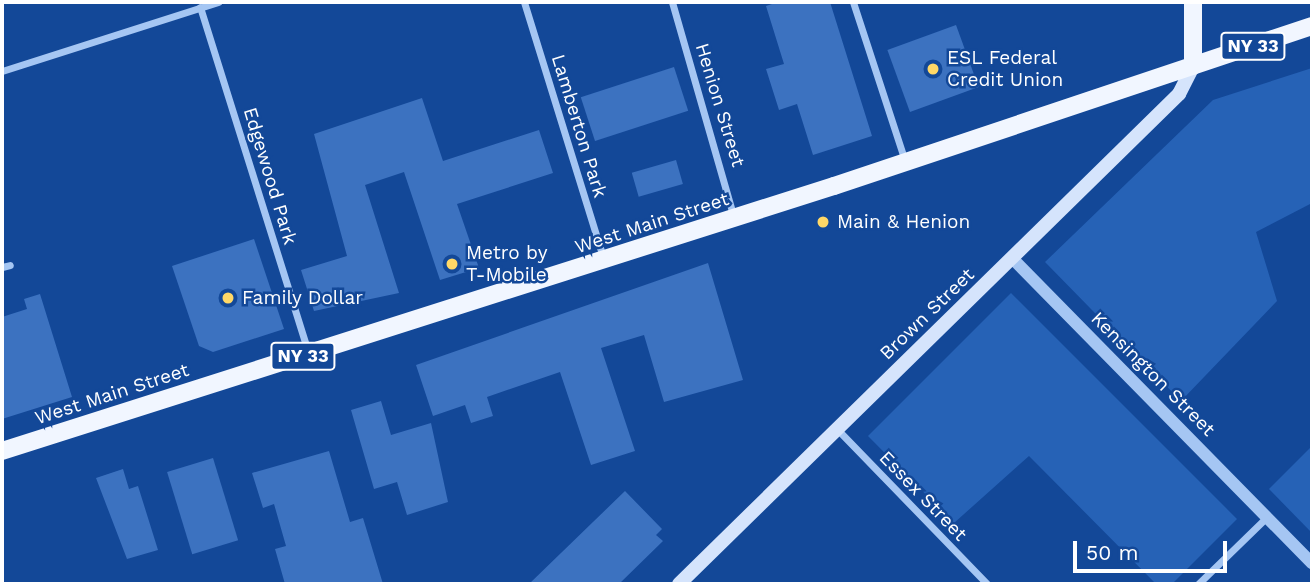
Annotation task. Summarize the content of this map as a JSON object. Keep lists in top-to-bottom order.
{
  "streets": {
    "main road": ["NY 33", "West Main Street", "Brown Street"],
    "street": [
      "Henion Street",
      "Lamberton Park",
      "Edgewood Park",
      "Kensington Street",
      "Essex Street"
    ]
  },
  "crossings": [
    ["Henion Street", "West Main Street"],
    ["Lamberton Park", "West Main Street"],
    ["Edgewood Park", "West Main Street"],
    ["West Main Street", "Brown Street"],
    ["Brown Street", "Kensington Street"],
    ["Brown Street", "Essex Street"]
  ],
  "places": [
    "ESL Federal Credit Union",
    "Main & Henion",
    "Metro by T-Mobile",
    "Family Dollar"
  ],
  "scale_bar": "50 m"
}
